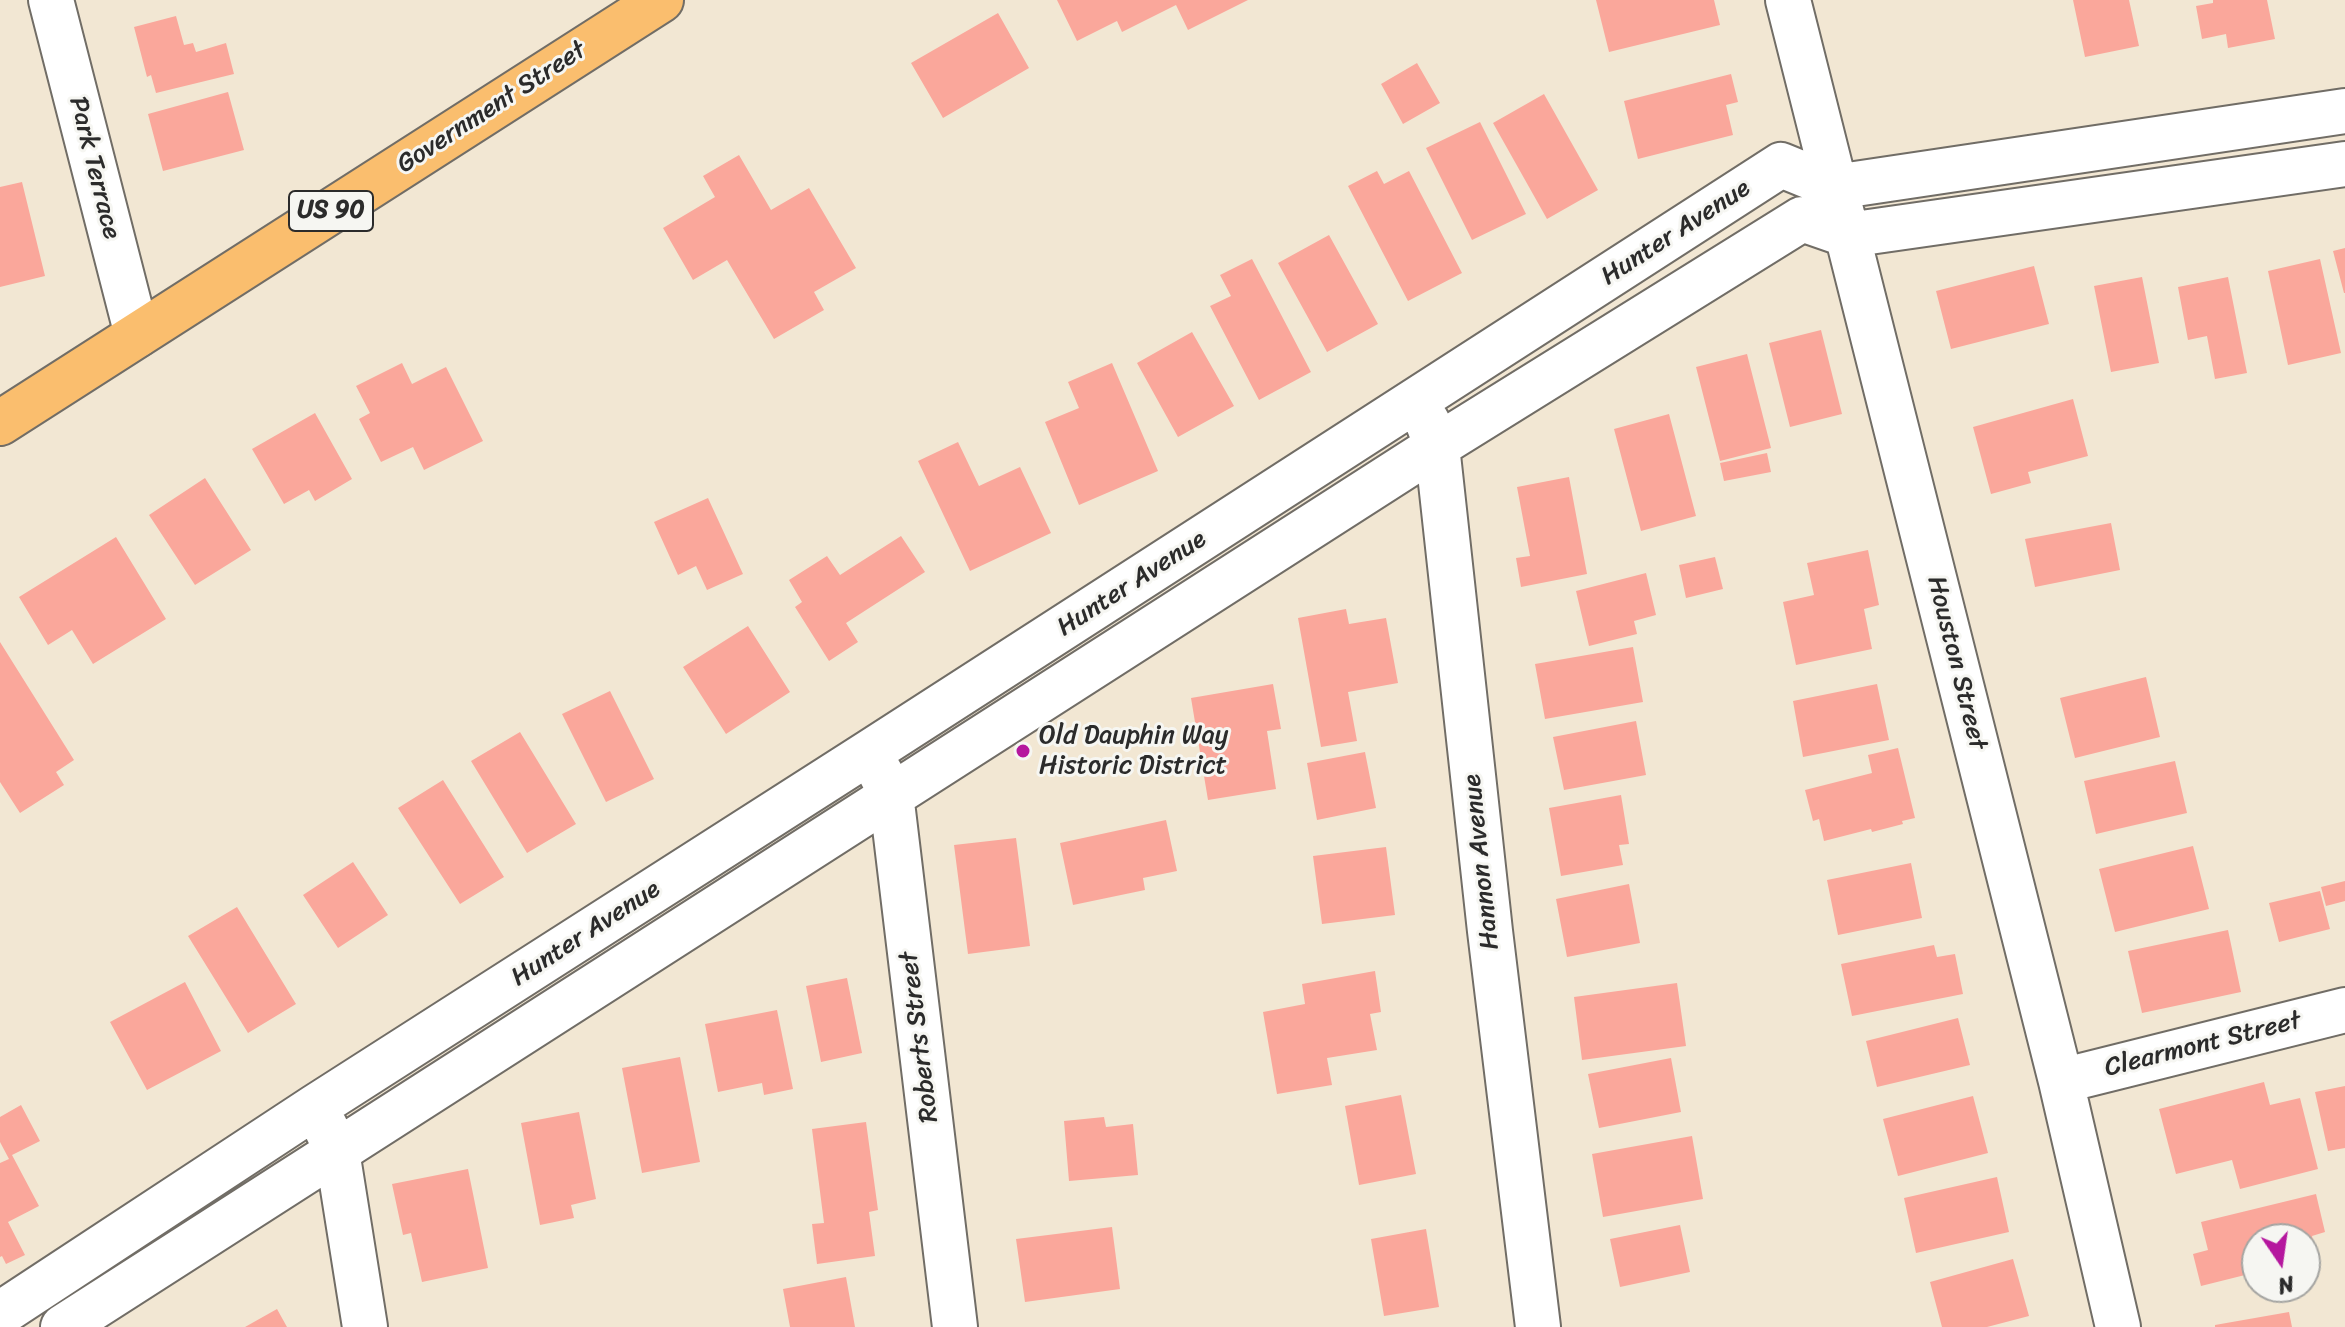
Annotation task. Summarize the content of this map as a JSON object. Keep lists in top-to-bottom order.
{
  "streets": {
    "main road": ["Government Street", "US 90"],
    "street": [
      "Park Terrace",
      "Hunter Avenue",
      "Houston Street",
      "Hannon Avenue",
      "Roberts Street",
      "Clearmont Street"
    ]
  },
  "crossings": [
    ["Government Street", "Park Terrace"],
    ["Hunter Avenue", "Houston Street"],
    ["Hunter Avenue", "Hannon Avenue"],
    ["Hunter Avenue", "Roberts Street"],
    ["Houston Street", "Clearmont Street"]
  ],
  "places": ["Old Dauphin Way Historic District"],
  "north": "bottom"
}
